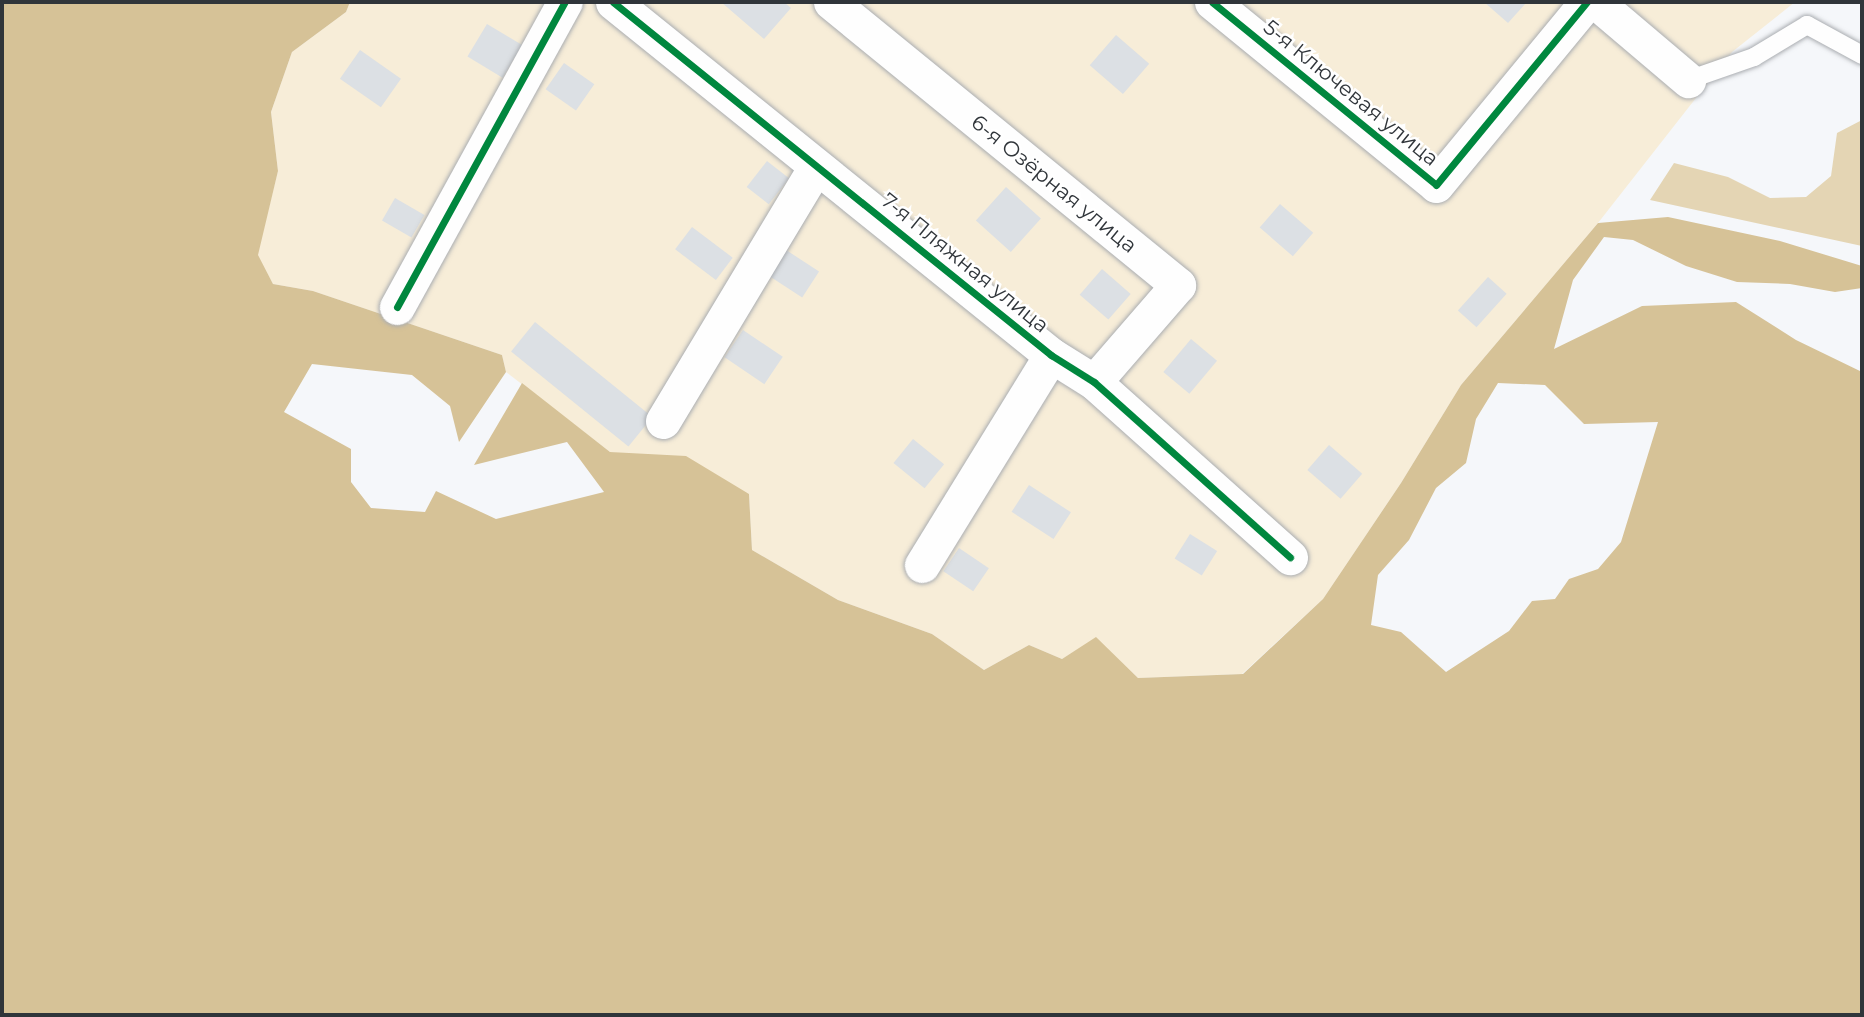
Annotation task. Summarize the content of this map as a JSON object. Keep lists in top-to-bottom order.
{
  "streets": {
    "street": ["5-я Ключевая улица", "6-я Озёрная улица", "7-я Пляжная улица"]
  },
  "crossings": [
    ["6-я Озёрная улица", "7-я Пляжная улица"]
  ]
}
